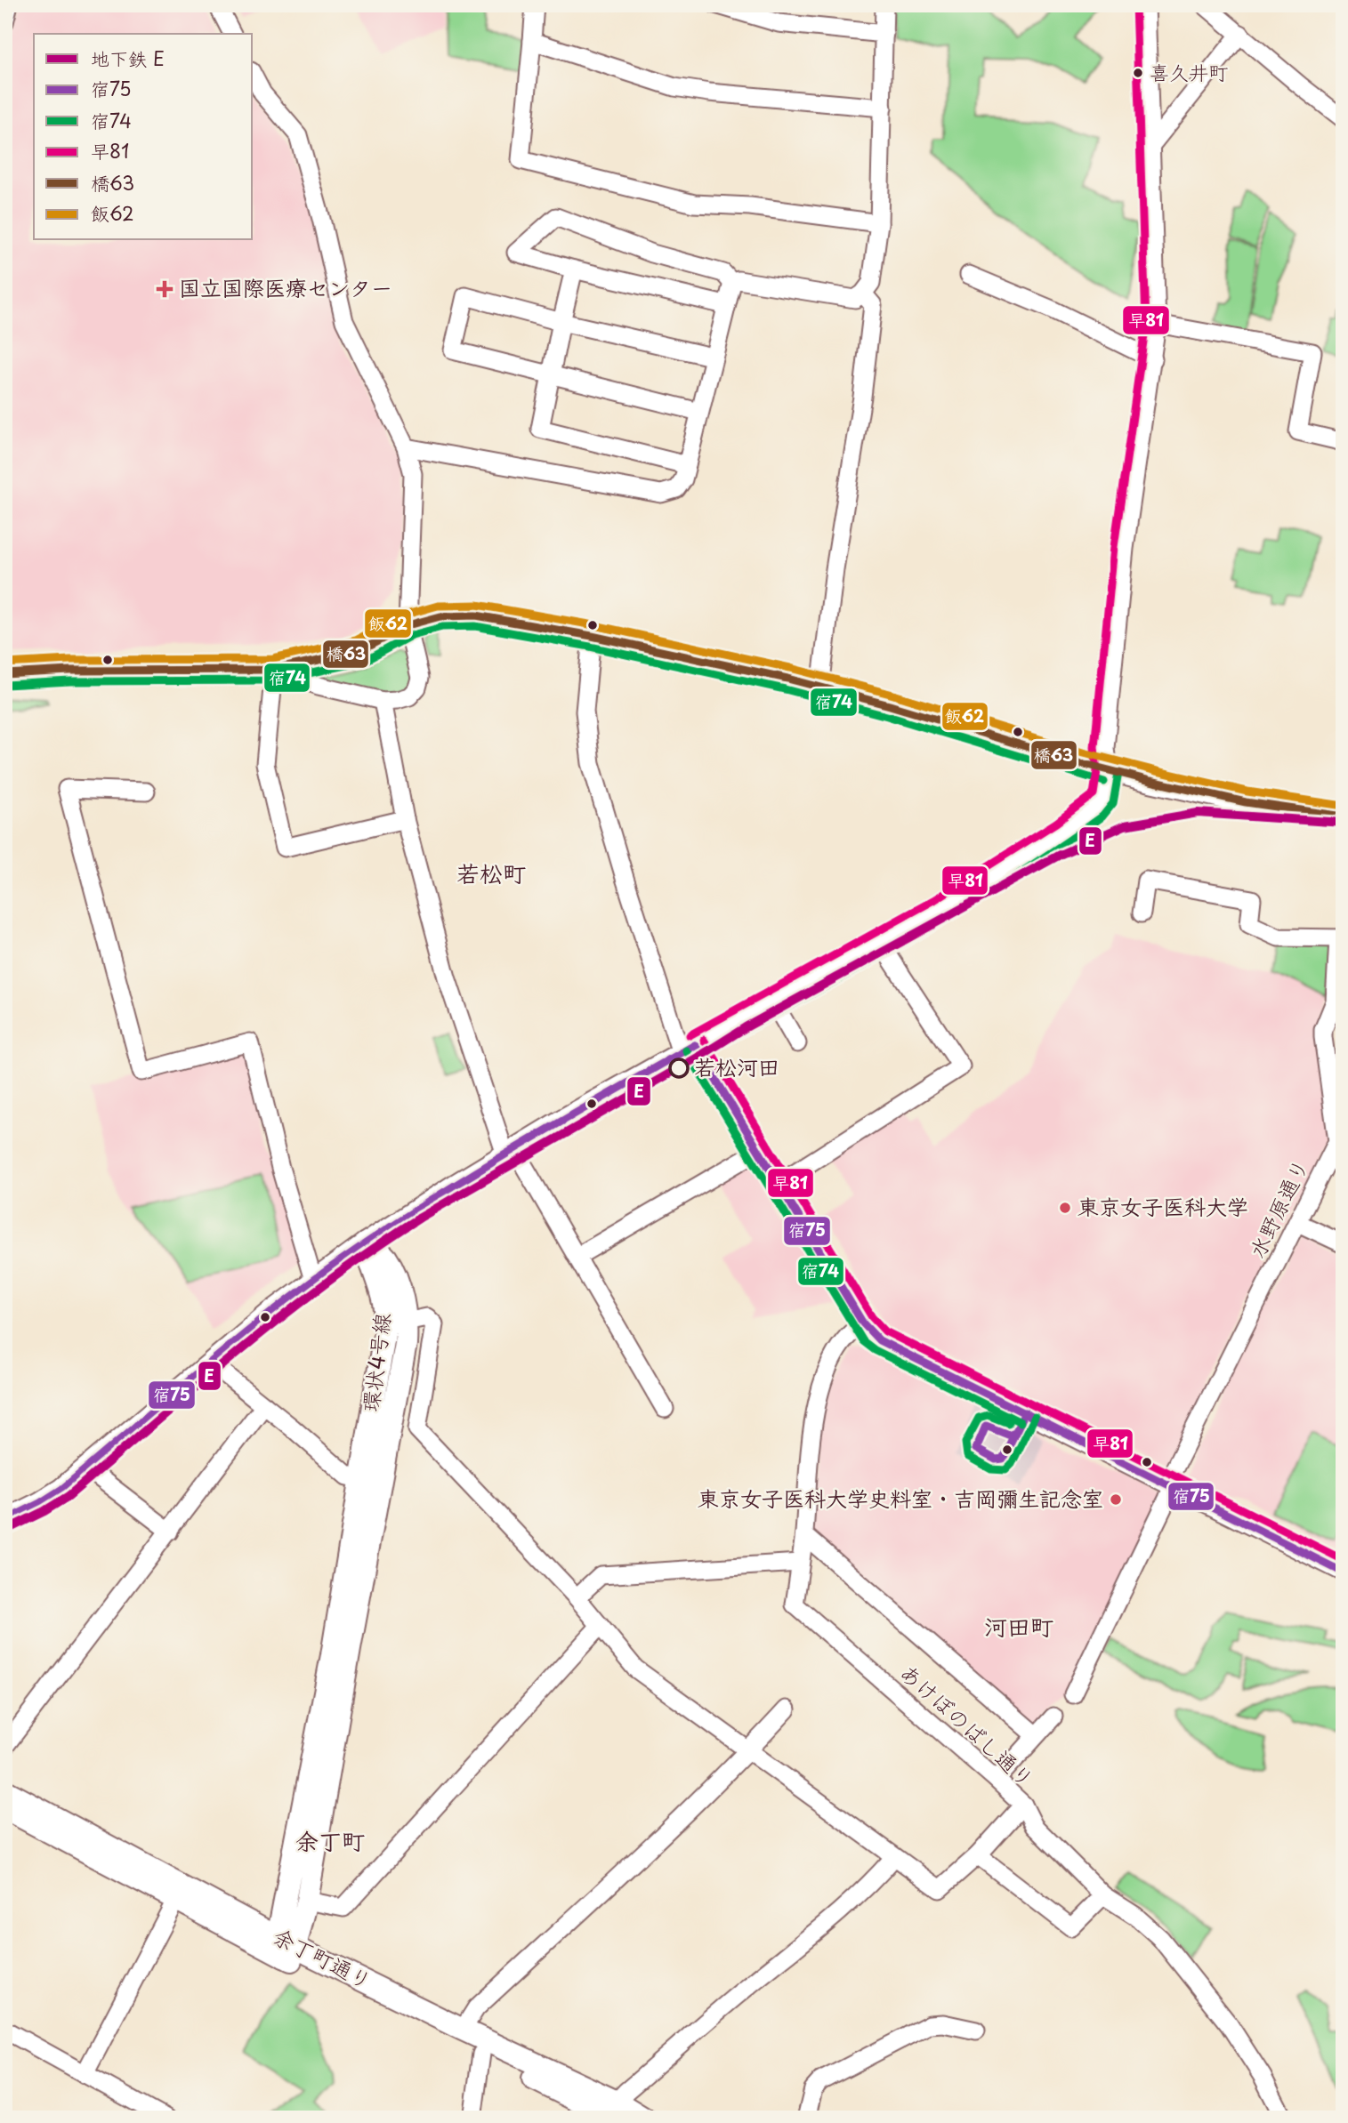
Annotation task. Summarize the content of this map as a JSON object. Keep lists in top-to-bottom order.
{
  "streets": {
    "main road": ["環状4号線", "余丁町通り"],
    "street": ["水野原通り", "あけぼのばし通り"]
  },
  "crossings": [
    ["環状4号線", "余丁町通り"]
  ],
  "districts": ["若松町", "河田町", "余丁町"],
  "places": {
    "other": [
      "喜久井町",
      "若松河田",
      "東京女子医科大学",
      "東京女子医科大学史料室・吉岡彌生記念室"
    ],
    "health": ["国立国際医療センター"]
  },
  "lines": [
    "transit line 早81",
    "transit line 飯62",
    "transit line 橋63",
    "transit line 宿74",
    "metro line E",
    "transit line 宿75"
  ],
  "legend": [
    "地下鉄 E",
    "宿75",
    "宿74",
    "早81",
    "橋63",
    "飯62"
  ]
}
